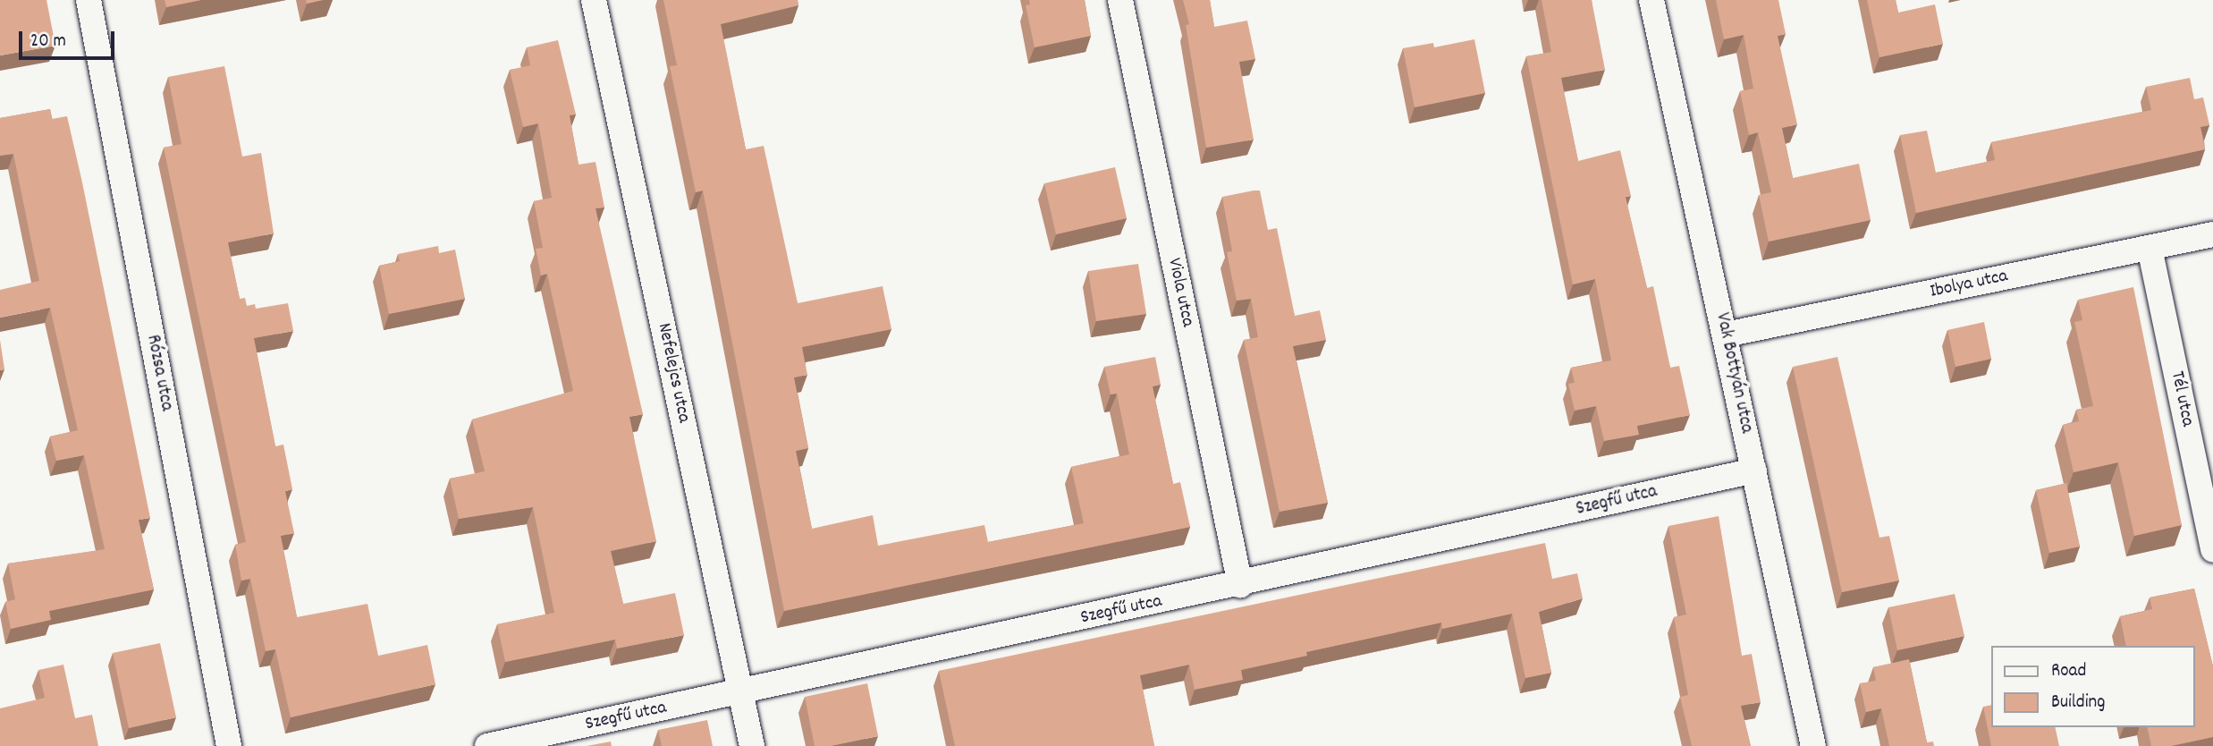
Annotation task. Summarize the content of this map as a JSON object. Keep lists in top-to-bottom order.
{
  "streets": {
    "street": [
      "Ibolya utca",
      "Viola utca",
      "Rózsa utca",
      "Nefelejcs utca",
      "Vak Bottyán utca",
      "Tél utca",
      "Szegfű utca"
    ]
  },
  "crossings": [
    ["Ibolya utca", "Vak Bottyán utca"],
    ["Ibolya utca", "Tél utca"],
    ["Viola utca", "Szegfű utca"],
    ["Nefelejcs utca", "Szegfű utca"],
    ["Vak Bottyán utca", "Szegfű utca"]
  ],
  "legend": ["Road", "Building"],
  "scale_bar": "20 m"
}
